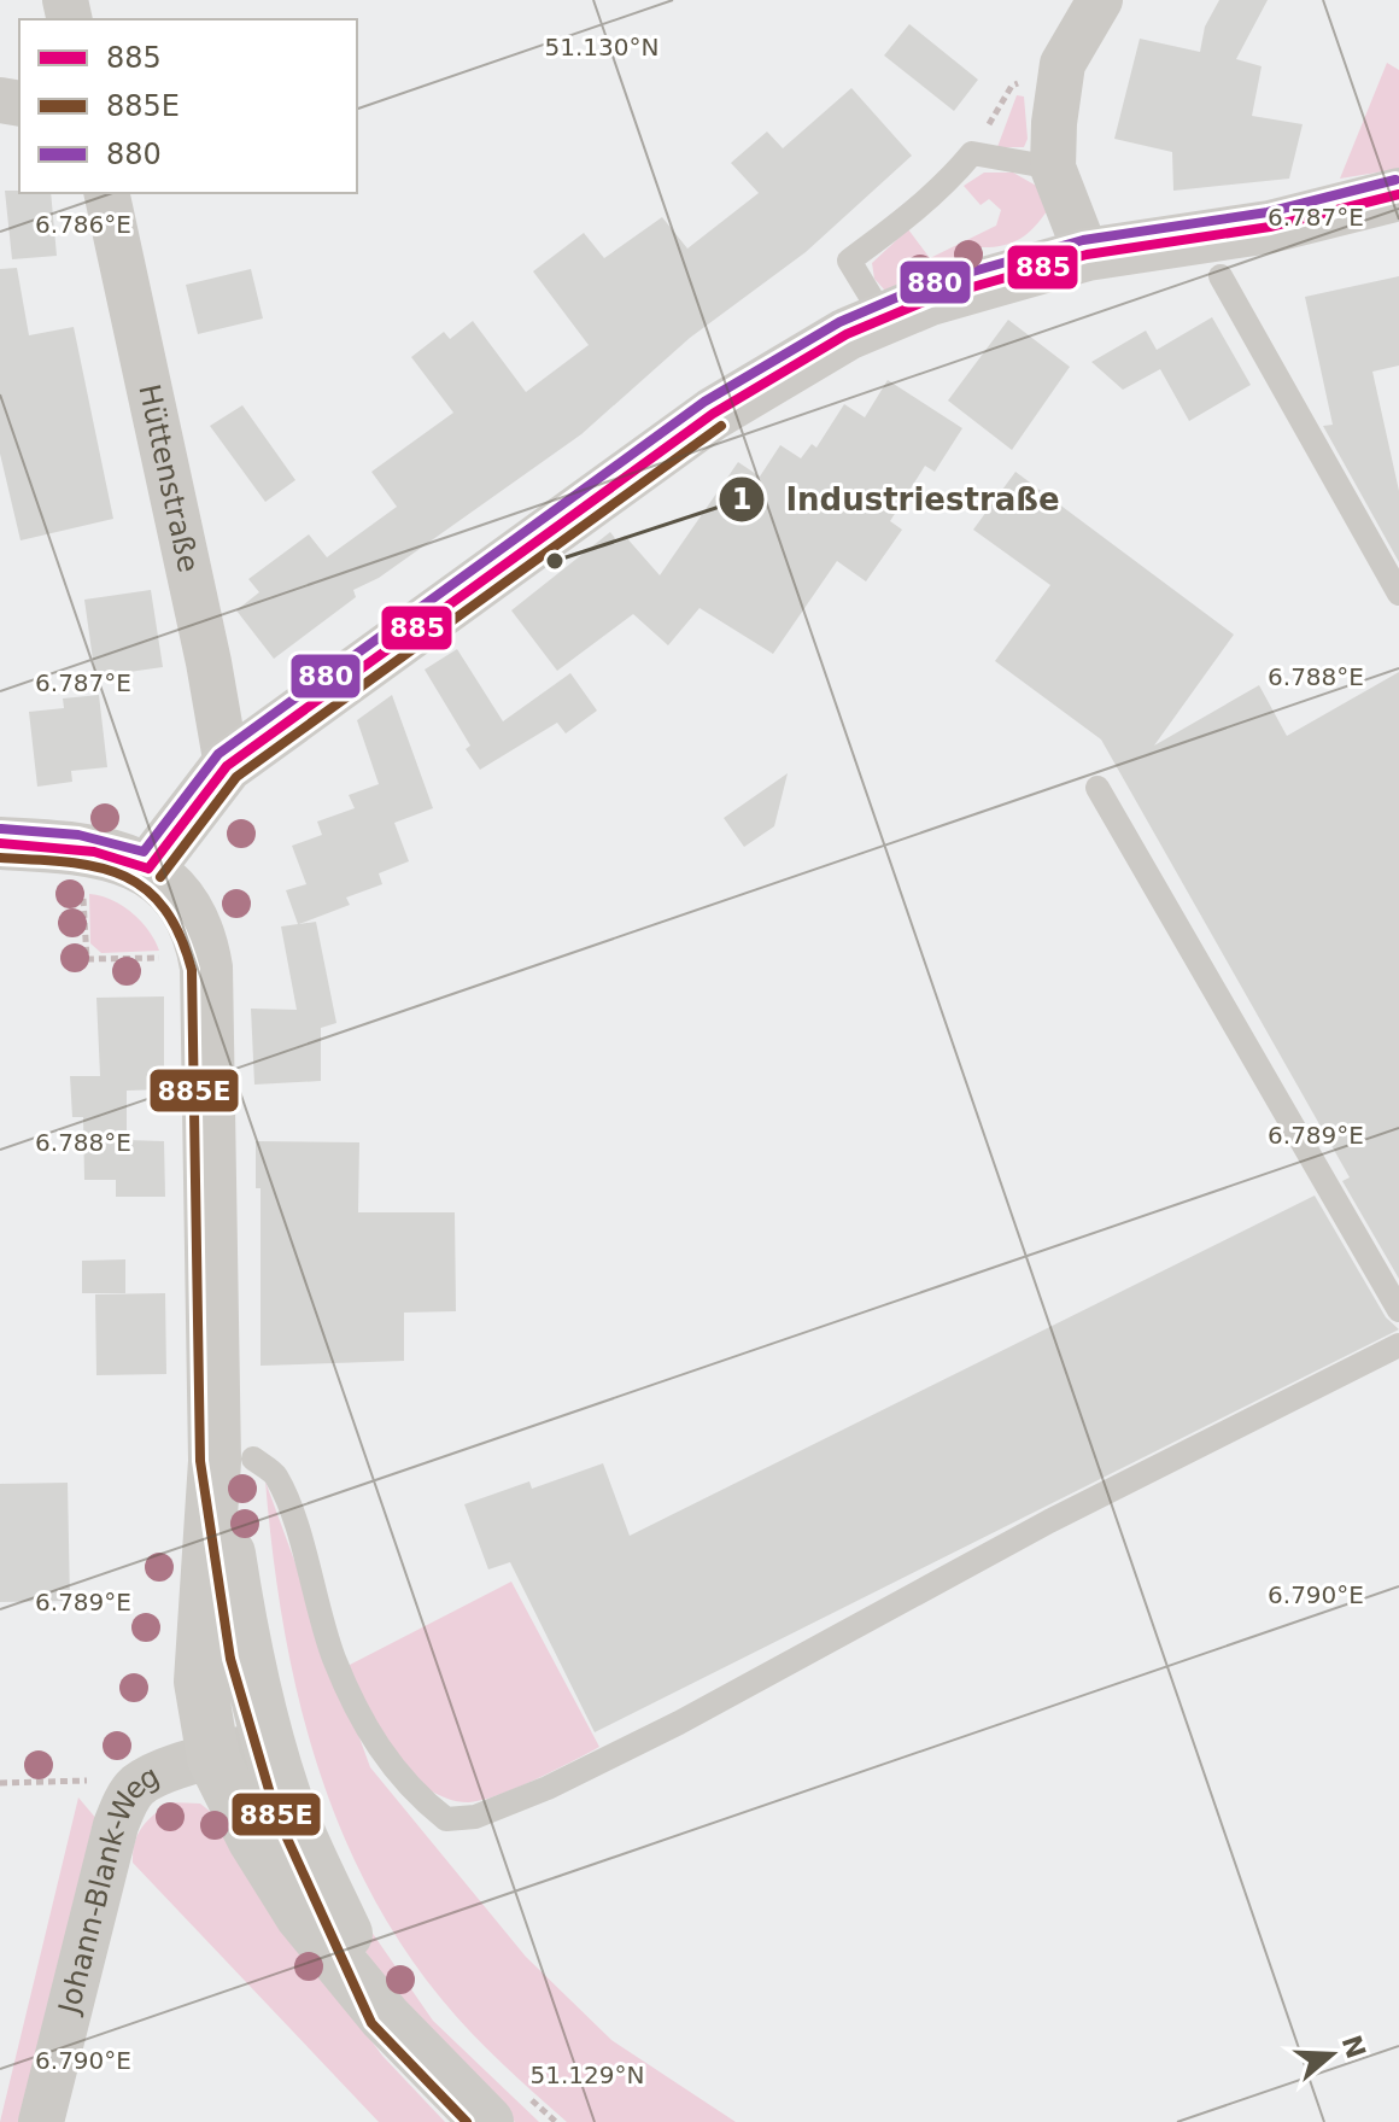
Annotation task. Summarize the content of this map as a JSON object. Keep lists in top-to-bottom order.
{
  "streets": {
    "street": ["Hüttenstraße", "Johann-Blank-Weg"]
  },
  "places": ["Industriestraße"],
  "lines": ["transit line 880", "transit line 885", "transit line 885E"],
  "legend": ["885", "885E", "880"],
  "north": "right",
  "coordinates": [
    "51.130°N",
    "6.787°E",
    "6.786°E",
    "6.788°E",
    "6.789°E",
    "6.790°E",
    "51.129°N"
  ]
}
